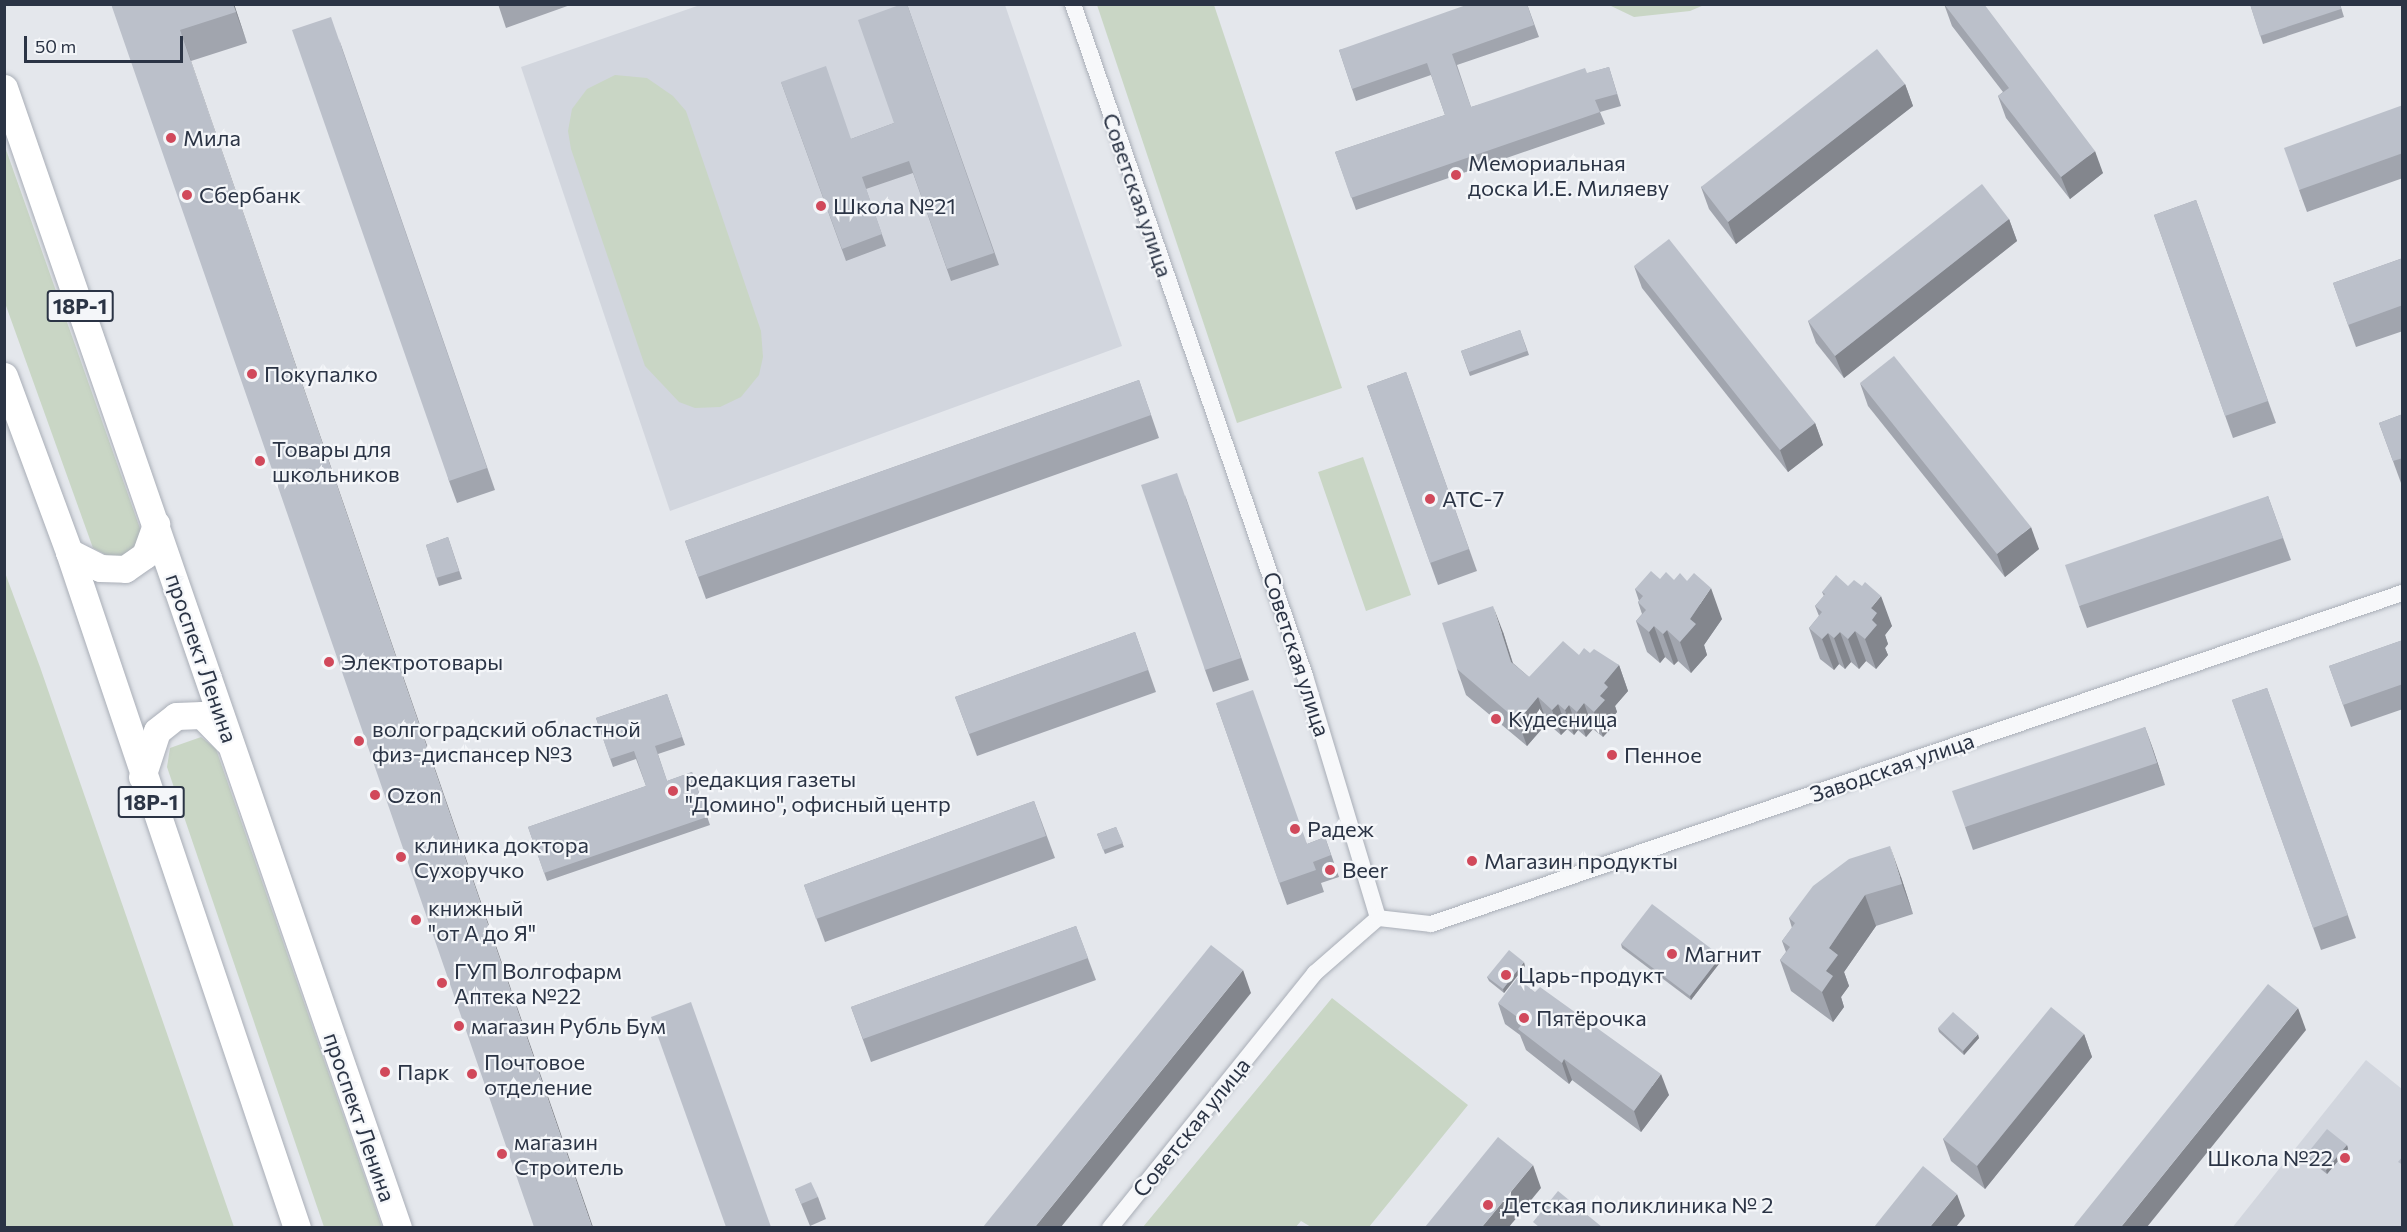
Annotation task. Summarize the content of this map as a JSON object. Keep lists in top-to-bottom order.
{
  "streets": {
    "main road": ["18Р-1", "проспект Ленина"],
    "street": ["Советская улица", "Заводская улица"]
  },
  "crossings": [
    ["Советская улица", "Заводская улица"]
  ],
  "places": [
    "Мила",
    "Мемориальная доска И.Е. Миляеву",
    "Сбербанк",
    "Школа №21",
    "Покупалко",
    "Товары для школьников",
    "АТС-7",
    "Электротовары",
    "Кудесница",
    "волгоградский областной физ-диспансер №3",
    "Пенное",
    "редакция газеты \"Домино\", офисный центр",
    "Ozon",
    "Радеж",
    "клиника доктора Сухоручко",
    "Магазин продукты",
    "Beer",
    "книжный \"от А до Я\"",
    "Магнит",
    "Царь-продукт",
    "ГУП Волгофарм Аптека №22",
    "Пятёрочка",
    "магазин Рубль Бум",
    "Парк",
    "Почтовое отделение",
    "магазин Строитель",
    "Школа №22",
    "Детская поликлиника № 2"
  ],
  "scale_bar": "50 m"
}
